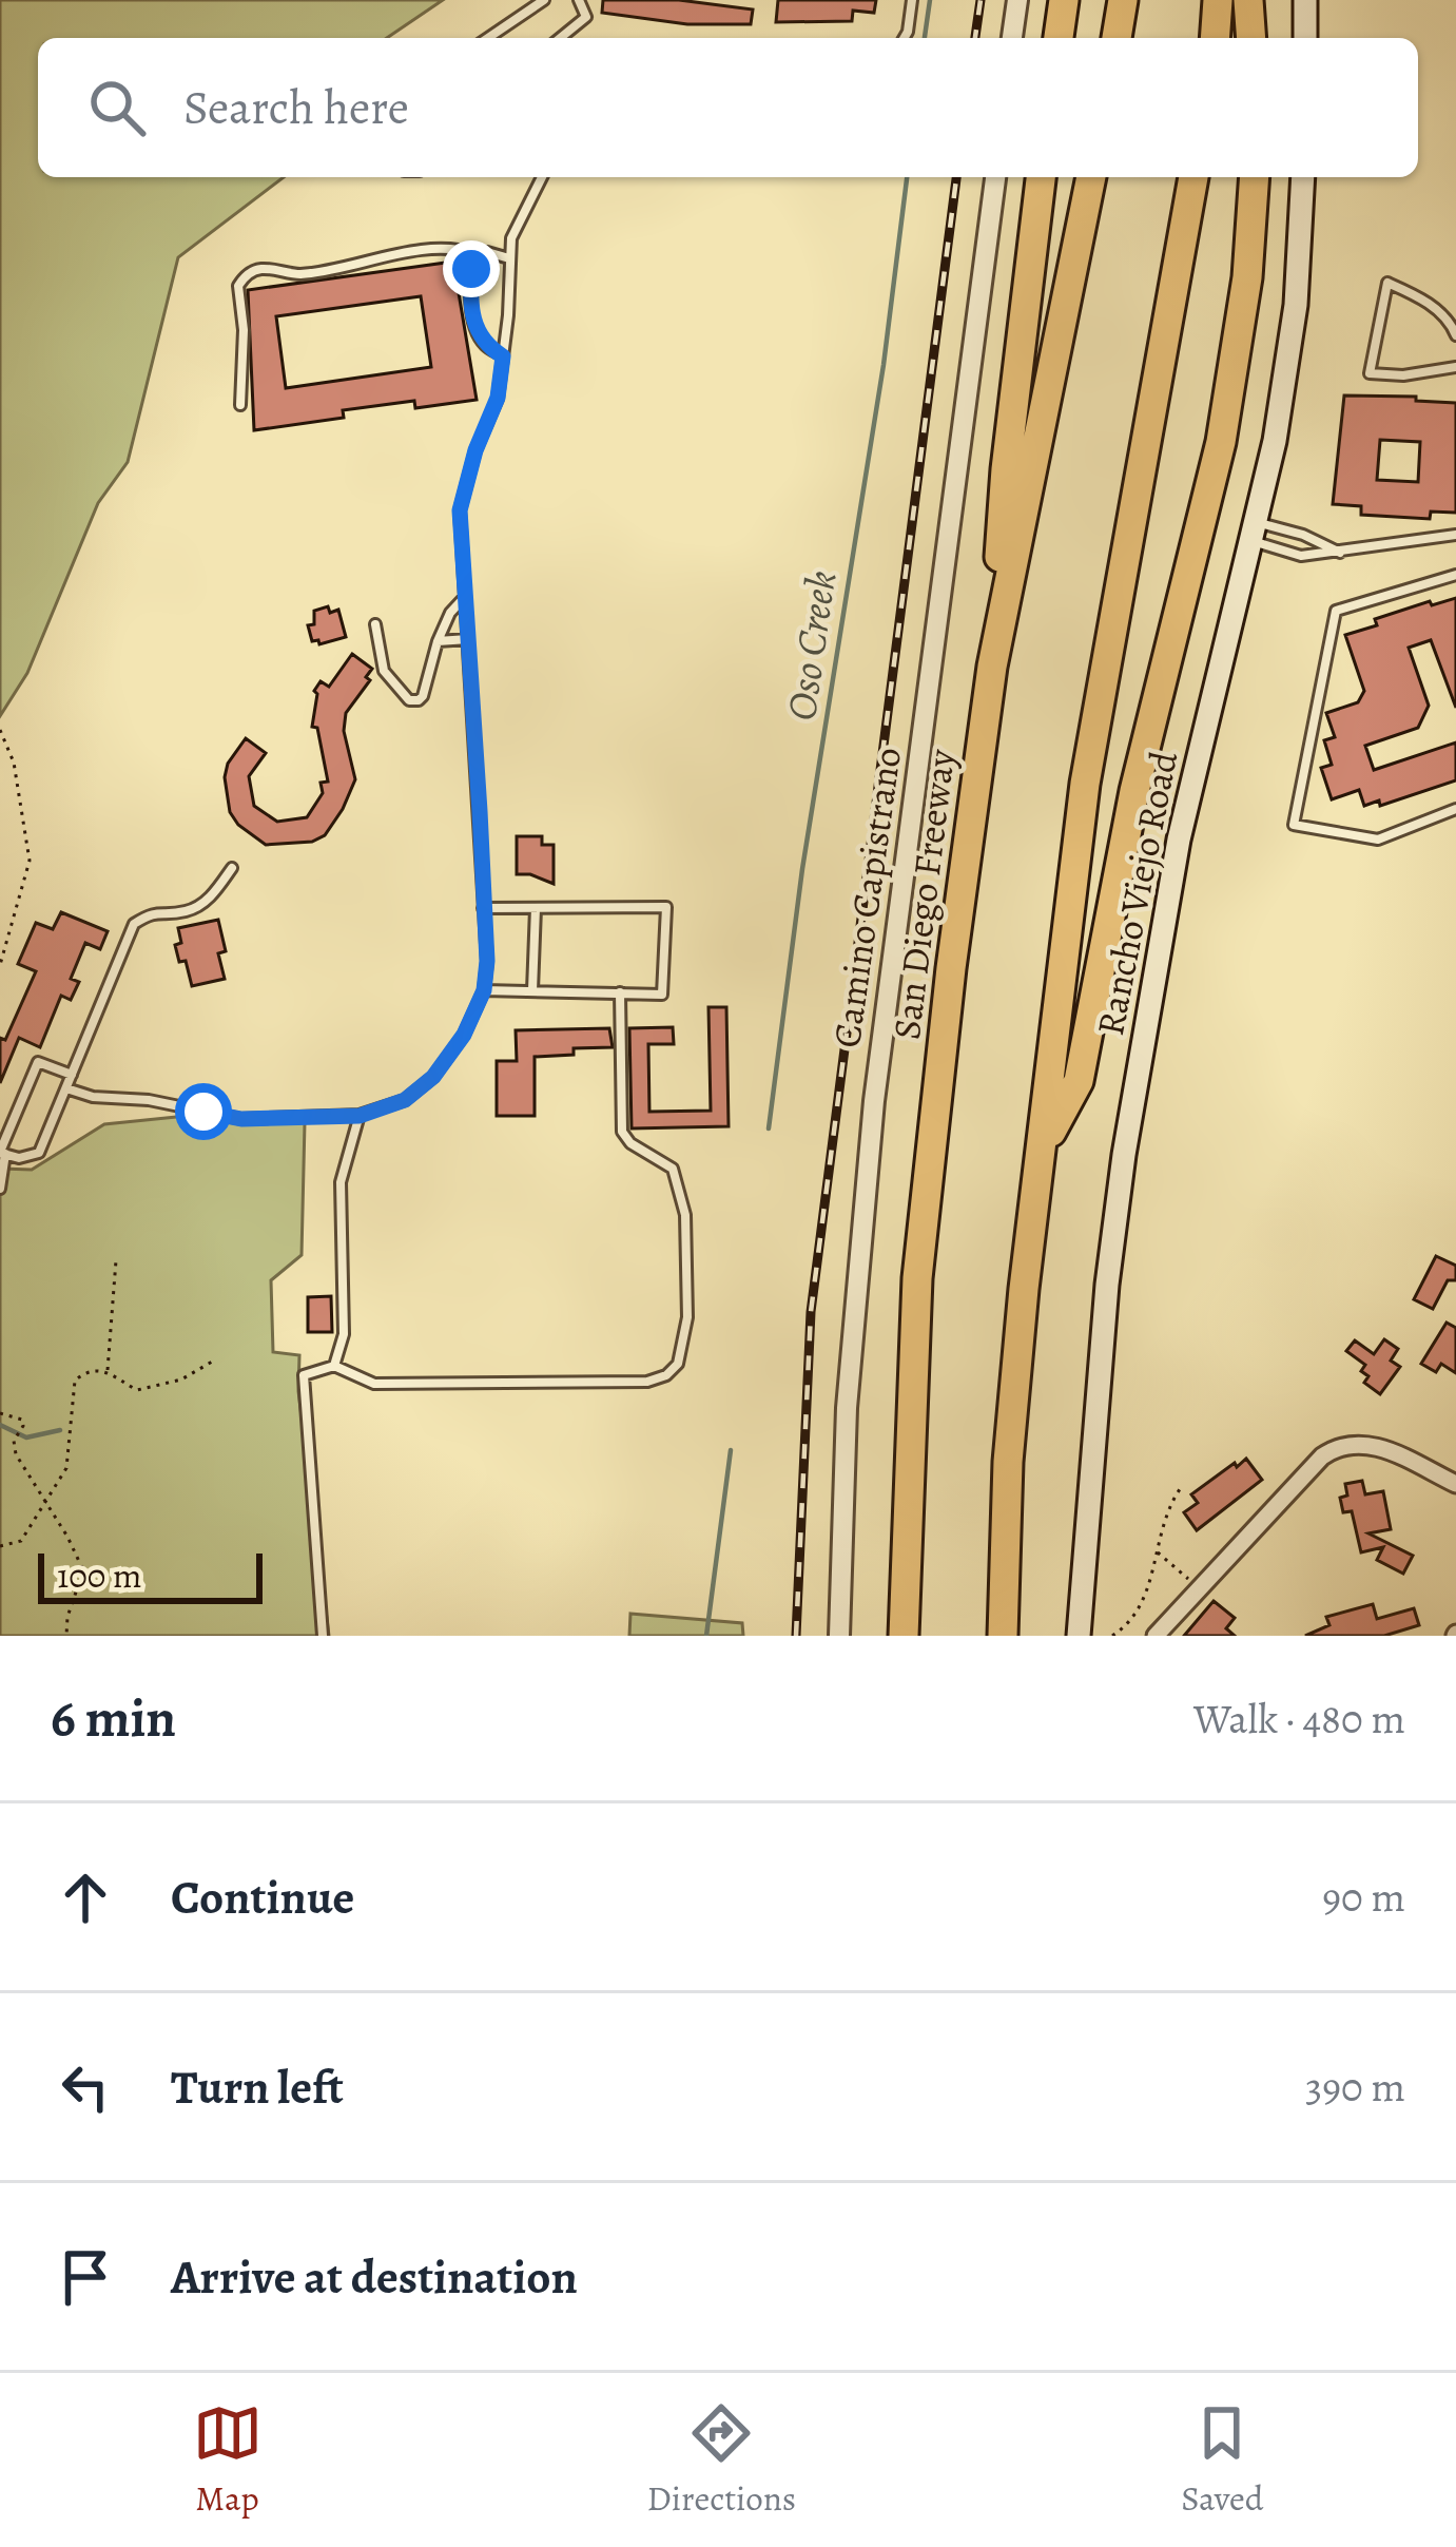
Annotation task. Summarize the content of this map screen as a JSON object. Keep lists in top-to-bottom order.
{
  "streets": {
    "highway": ["San Diego Freeway"],
    "main road": ["Rancho Viejo Road"],
    "street": ["Camino Capistrano"]
  },
  "water": ["Oso Creek"],
  "scale_bar": "100 m",
  "page": {
    "search": "Search here",
    "scale": "100 m",
    "heading": ["6 min", "Walk · 480 m"],
    "list": [
      ["Continue", "90 m"],
      ["Turn left", "390 m"],
      "Arrive at destination"
    ],
    "nav": ["Map", "Directions", "Saved"]
  }
}
